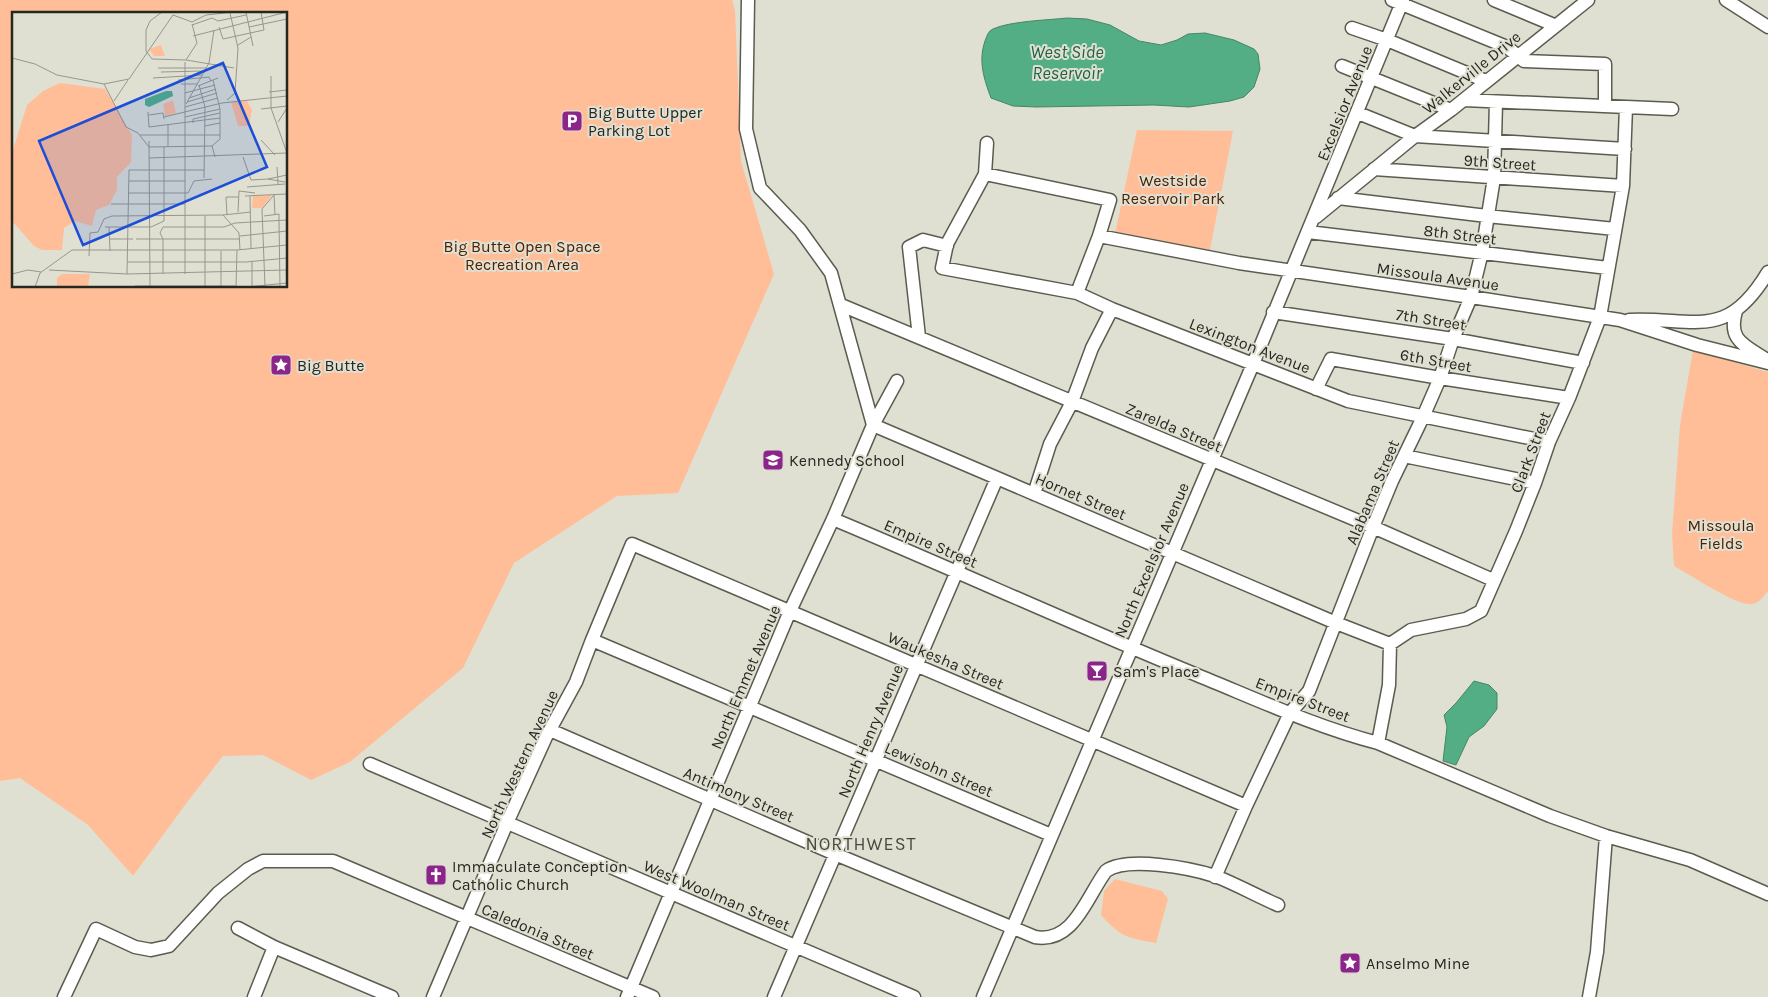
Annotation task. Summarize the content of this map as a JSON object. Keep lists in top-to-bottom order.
{
  "streets": {
    "street": [
      "Walkerville Drive",
      "Excelsior Avenue",
      "9th Street",
      "8th Street",
      "Missoula Avenue",
      "7th Street",
      "Lexington Avenue",
      "6th Street",
      "Zarelda Street",
      "Clark Street",
      "Alabama Street",
      "Hornet Street",
      "Empire Street",
      "North Excelsior Avenue",
      "Waukesha Street",
      "North Emmet Avenue",
      "North Henry Avenue",
      "North Western Avenue",
      "Lewisohn Street",
      "Antimony Street",
      "West Woolman Street",
      "Caledonia Street"
    ]
  },
  "crossings": [
    ["Walkerville Drive", "Excelsior Avenue"],
    ["Walkerville Drive", "9th Street"],
    ["Walkerville Drive", "North Excelsior Avenue"],
    ["Excelsior Avenue", "North Excelsior Avenue"],
    ["9th Street", "Clark Street"],
    ["9th Street", "Alabama Street"],
    ["8th Street", "Clark Street"],
    ["8th Street", "Alabama Street"],
    ["8th Street", "North Excelsior Avenue"],
    ["Missoula Avenue", "Clark Street"],
    ["Missoula Avenue", "Alabama Street"],
    ["Missoula Avenue", "North Excelsior Avenue"],
    ["7th Street", "Clark Street"],
    ["7th Street", "Alabama Street"],
    ["7th Street", "North Excelsior Avenue"],
    ["Lexington Avenue", "6th Street"],
    ["Lexington Avenue", "Clark Street"],
    ["Lexington Avenue", "Alabama Street"],
    ["Lexington Avenue", "North Excelsior Avenue"],
    ["6th Street", "Clark Street"],
    ["6th Street", "Alabama Street"],
    ["Zarelda Street", "Clark Street"],
    ["Zarelda Street", "Alabama Street"],
    ["Zarelda Street", "North Excelsior Avenue"],
    ["Clark Street", "Hornet Street"],
    ["Alabama Street", "Hornet Street"],
    ["Alabama Street", "Empire Street"],
    ["Alabama Street", "Waukesha Street"],
    ["Alabama Street", "Antimony Street"],
    ["Hornet Street", "North Excelsior Avenue"],
    ["Hornet Street", "North Emmet Avenue"],
    ["Hornet Street", "North Henry Avenue"],
    ["Empire Street", "North Excelsior Avenue"],
    ["Empire Street", "North Emmet Avenue"],
    ["Empire Street", "North Henry Avenue"],
    ["North Excelsior Avenue", "Waukesha Street"],
    ["North Excelsior Avenue", "Lewisohn Street"],
    ["North Excelsior Avenue", "Antimony Street"],
    ["Waukesha Street", "North Emmet Avenue"],
    ["Waukesha Street", "North Henry Avenue"],
    ["Waukesha Street", "North Western Avenue"],
    ["North Emmet Avenue", "Lewisohn Street"],
    ["North Emmet Avenue", "Antimony Street"],
    ["North Emmet Avenue", "West Woolman Street"],
    ["North Emmet Avenue", "Caledonia Street"],
    ["North Henry Avenue", "Lewisohn Street"],
    ["North Henry Avenue", "Antimony Street"],
    ["North Henry Avenue", "West Woolman Street"],
    ["North Western Avenue", "Lewisohn Street"],
    ["North Western Avenue", "Antimony Street"],
    ["North Western Avenue", "West Woolman Street"],
    ["North Western Avenue", "Caledonia Street"]
  ],
  "districts": ["NORTHWEST"],
  "water": ["West Side Reservoir"],
  "parks": ["Westside Reservoir Park", "Big Butte Open Space Recreation Area", "Missoula Fields"],
  "places": {
    "parking": ["Big Butte Upper Parking Lot"],
    "place": ["Big Butte", "Anselmo Mine"],
    "school or university": ["Kennedy School"],
    "bar": ["Sam's Place"],
    "church": ["Immaculate Conception Catholic Church"]
  }
}
